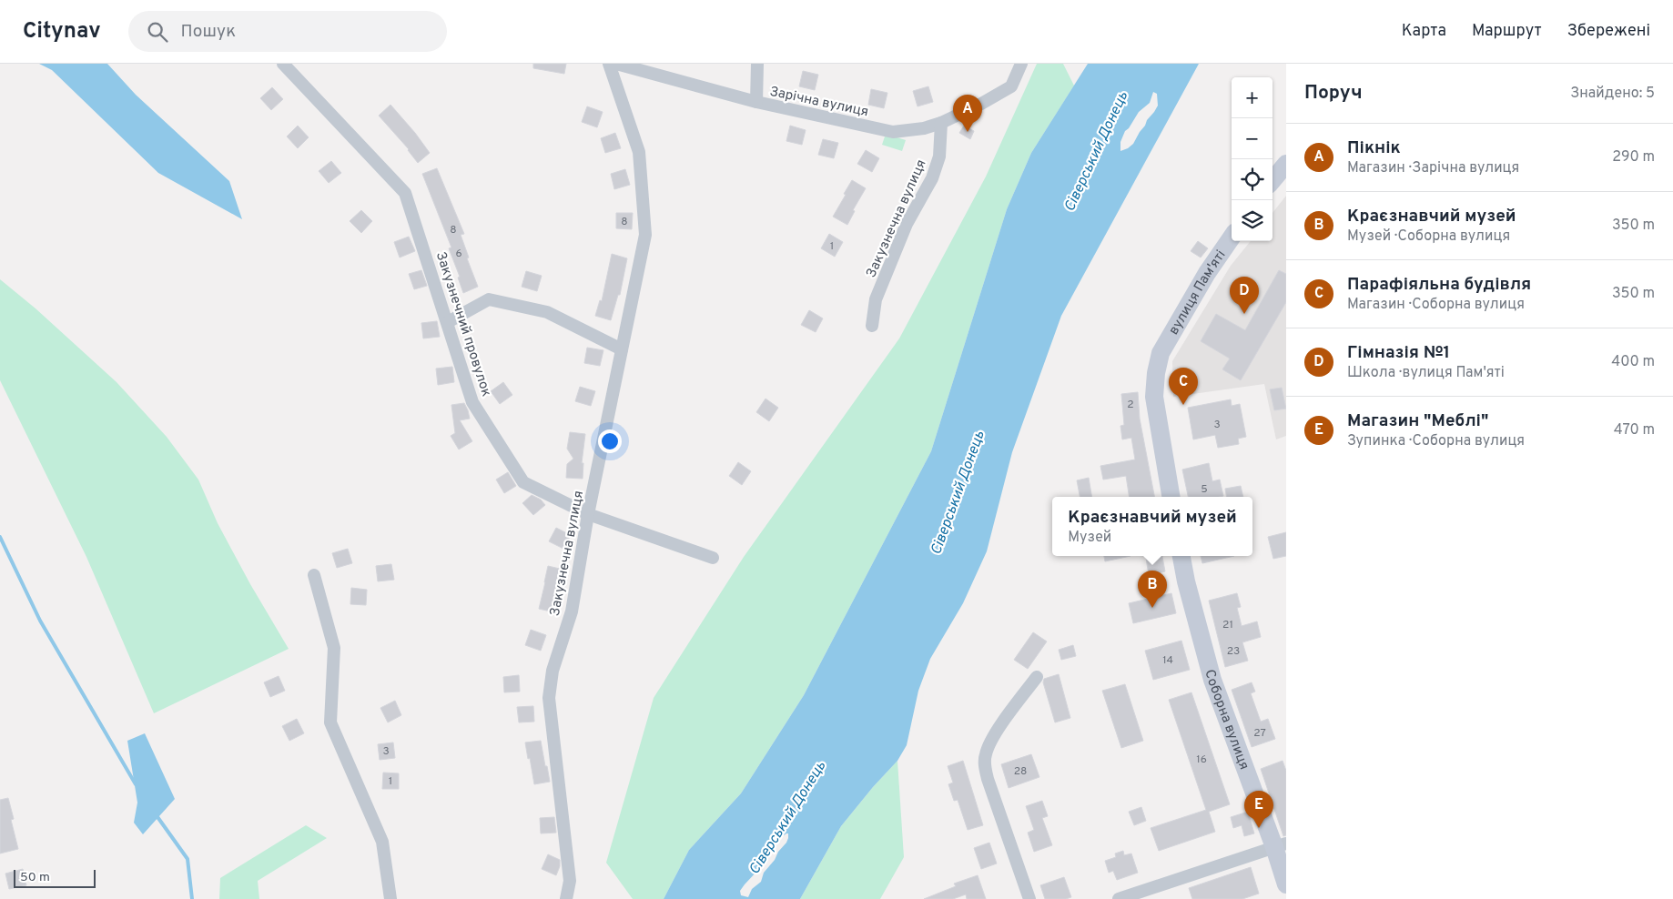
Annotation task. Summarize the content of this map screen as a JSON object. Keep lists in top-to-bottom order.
{
  "streets": {
    "street": [
      "Зарічна вулиця",
      "Закузнечна вулиця",
      "вулиця Пам'яті",
      "Закузнечний провулок",
      "Соборна вулиця"
    ]
  },
  "crossings": [
    ["Зарічна вулиця", "Закузнечна вулиця"],
    ["Закузнечна вулиця", "Закузнечний провулок"]
  ],
  "water": ["Сіверський Донець"],
  "house_numbers": [
    "8",
    "8",
    "1",
    "6",
    "2",
    "3",
    "5",
    "21",
    "23",
    "14",
    "27",
    "3",
    "16",
    "28",
    "1"
  ],
  "scale_bar": "50 m",
  "page": {
    "header": "Citynav",
    "search": "Пошук",
    "nav": ["Карта", "Маршрут", "Збережені"],
    "heading": ["Поруч", "Знайдено: 5"],
    "map_buttons": ["+", "−"],
    "pins": [
      "A",
      "D",
      "C",
      "B",
      "E"
    ],
    "list": [
      {
        "mark": "A",
        "name": "Пікнік",
        "note": "Магазин · Зарічна вулиця",
        "value": "290 m"
      },
      {
        "mark": "B",
        "name": "Краєзнавчий музей",
        "note": "Музей · Соборна вулиця",
        "value": "350 m"
      },
      {
        "mark": "C",
        "name": "Парафіяльна будівля",
        "note": "Магазин · Соборна вулиця",
        "value": "350 m"
      },
      {
        "mark": "D",
        "name": "Гімназія №1",
        "note": "Школа · вулиця Пам'яті",
        "value": "400 m"
      },
      {
        "mark": "E",
        "name": "Магазин \"Меблі\"",
        "note": "Зупинка · Соборна вулиця",
        "value": "470 m"
      }
    ],
    "popup": ["Краєзнавчий музей", "Музей"],
    "scale": "50 m"
  }
}
